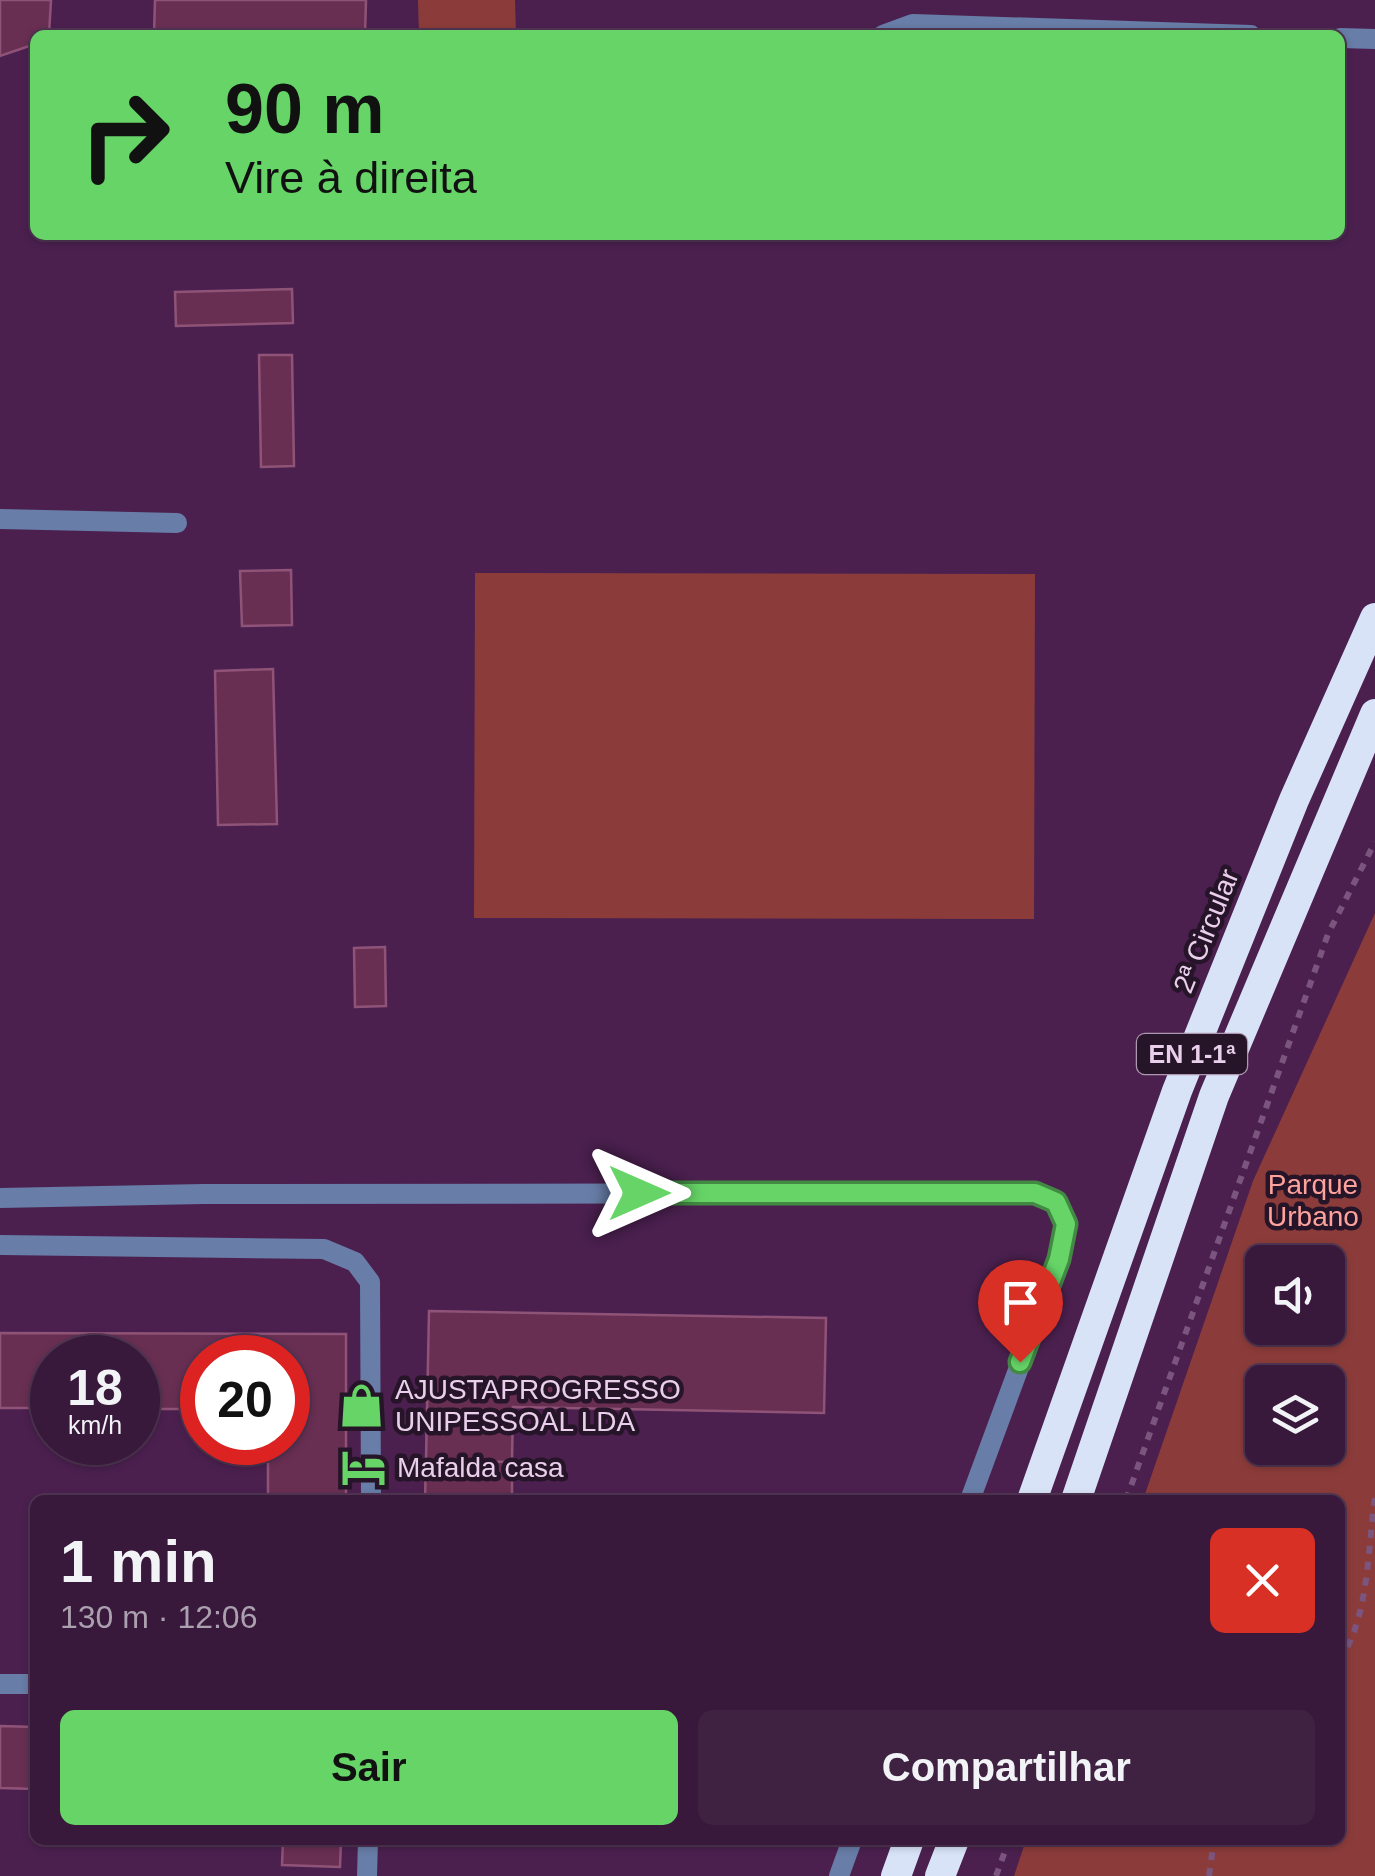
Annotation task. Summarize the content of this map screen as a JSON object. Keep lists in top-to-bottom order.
{
  "streets": {
    "highway": ["2ª Circular", "EN 1-1ª"]
  },
  "parks": ["Parque Urbano"],
  "places": {
    "shop": ["AJUSTAPROGRESSO UNIPESSOAL LDA"],
    "hotel": ["Mafalda casa"]
  },
  "page": {
    "turn": ["90 m", "Vire à direita"],
    "speed": "18 km/h",
    "limit": "20",
    "heading": ["1 min", "130 m · 12:06"],
    "buttons": ["Sair", "Compartilhar"]
  }
}
